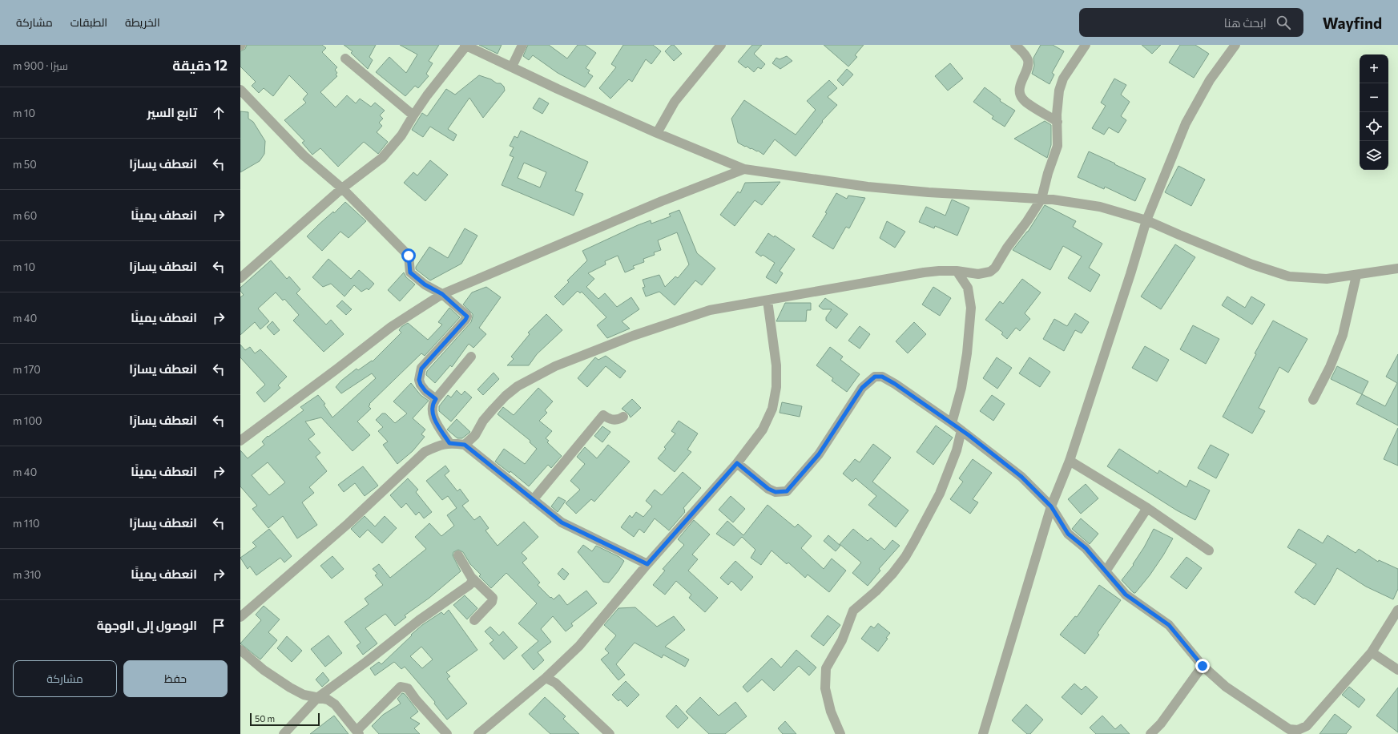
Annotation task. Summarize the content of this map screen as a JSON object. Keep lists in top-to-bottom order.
{
  "scale_bar": "50 m",
  "page": {
    "header": "Wayfind",
    "search": "ابحث هنا",
    "nav": ["الخريطة", "الطبقات", "مشاركة"],
    "heading": ["12 دقيقة", "سيرًا · 900 m"],
    "map_buttons": ["+", "−"],
    "list": [
      ["تابع السير", "10 m"],
      ["انعطف يسارًا", "50 m"],
      ["انعطف يمينًا", "60 m"],
      ["انعطف يسارًا", "10 m"],
      ["انعطف يمينًا", "40 m"],
      ["انعطف يسارًا", "170 m"],
      ["انعطف يسارًا", "100 m"],
      ["انعطف يمينًا", "40 m"],
      ["انعطف يسارًا", "110 m"],
      ["انعطف يمينًا", "310 m"],
      "الوصول إلى الوجهة"
    ],
    "buttons": ["حفظ", "مشاركة"],
    "scale": "50 m"
  }
}
